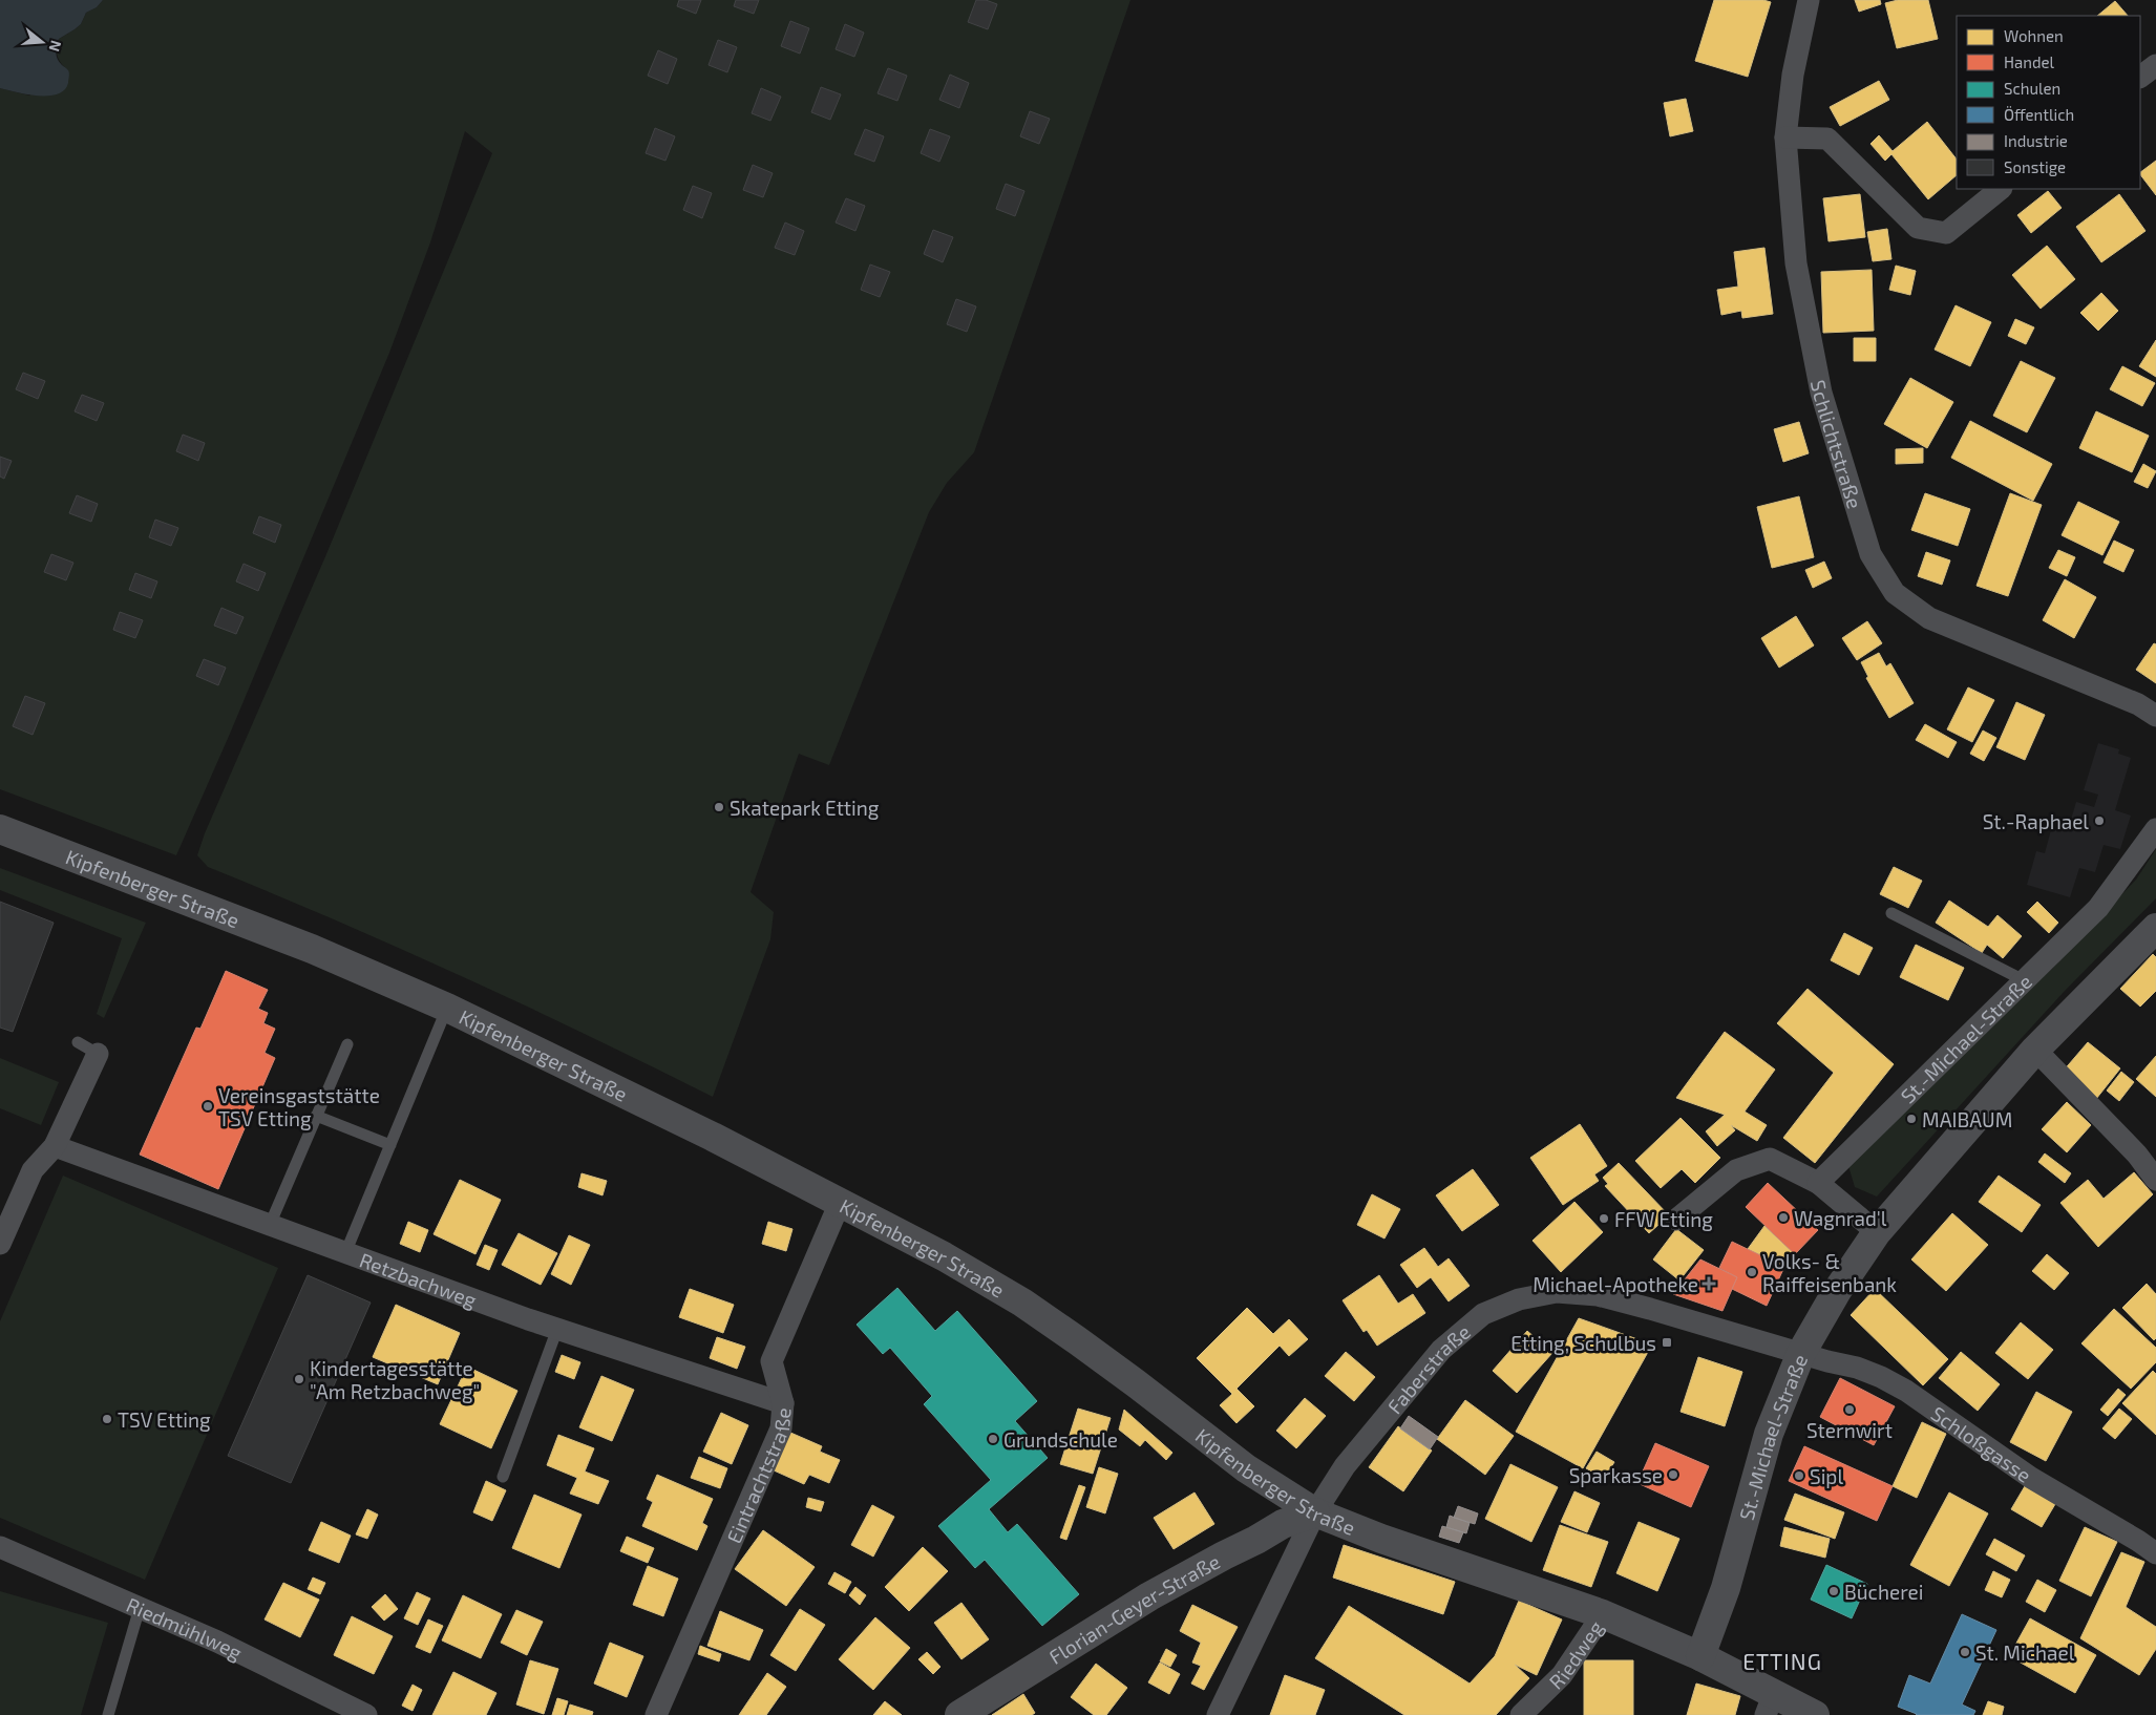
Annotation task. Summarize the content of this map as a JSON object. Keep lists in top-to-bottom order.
{
  "streets": {
    "street": [
      "Schlichtstraße",
      "Kipfenberger Straße",
      "St.-Michael-Straße",
      "Retzbachweg",
      "Faberstraße",
      "Schloßgasse",
      "Eintrachtstraße",
      "Florian-Geyer-Straße",
      "Riedmühlweg",
      "Riedweg"
    ]
  },
  "crossings": [
    ["Kipfenberger Straße", "St.-Michael-Straße"],
    ["Kipfenberger Straße", "Faberstraße"],
    ["Kipfenberger Straße", "Eintrachtstraße"],
    ["Kipfenberger Straße", "Florian-Geyer-Straße"],
    ["Kipfenberger Straße", "Riedweg"],
    ["St.-Michael-Straße", "Faberstraße"],
    ["St.-Michael-Straße", "Schloßgasse"],
    ["Retzbachweg", "Eintrachtstraße"],
    ["Faberstraße", "Schloßgasse"],
    ["Faberstraße", "Florian-Geyer-Straße"]
  ],
  "districts": ["ETTING"],
  "places": {
    "other": [
      "Skatepark Etting",
      "St.-Raphael",
      "Vereinsgaststätte TSV Etting",
      "MAIBAUM",
      "Wagnrad'l",
      "FFW Etting",
      "Volks- & Raiffeisenbank",
      "Kindertagesstätte \"Am Retzbachweg\"",
      "Sternwirt",
      "TSV Etting",
      "Grundschule",
      "Sparkasse",
      "Sipl",
      "Bücherei",
      "St. Michael"
    ],
    "health": ["Michael-Apotheke"],
    "transit": ["Etting, Schulbus"]
  },
  "legend": [
    "Wohnen",
    "Handel",
    "Schulen",
    "Öffentlich",
    "Industrie",
    "Sonstige"
  ],
  "north": "right"
}
